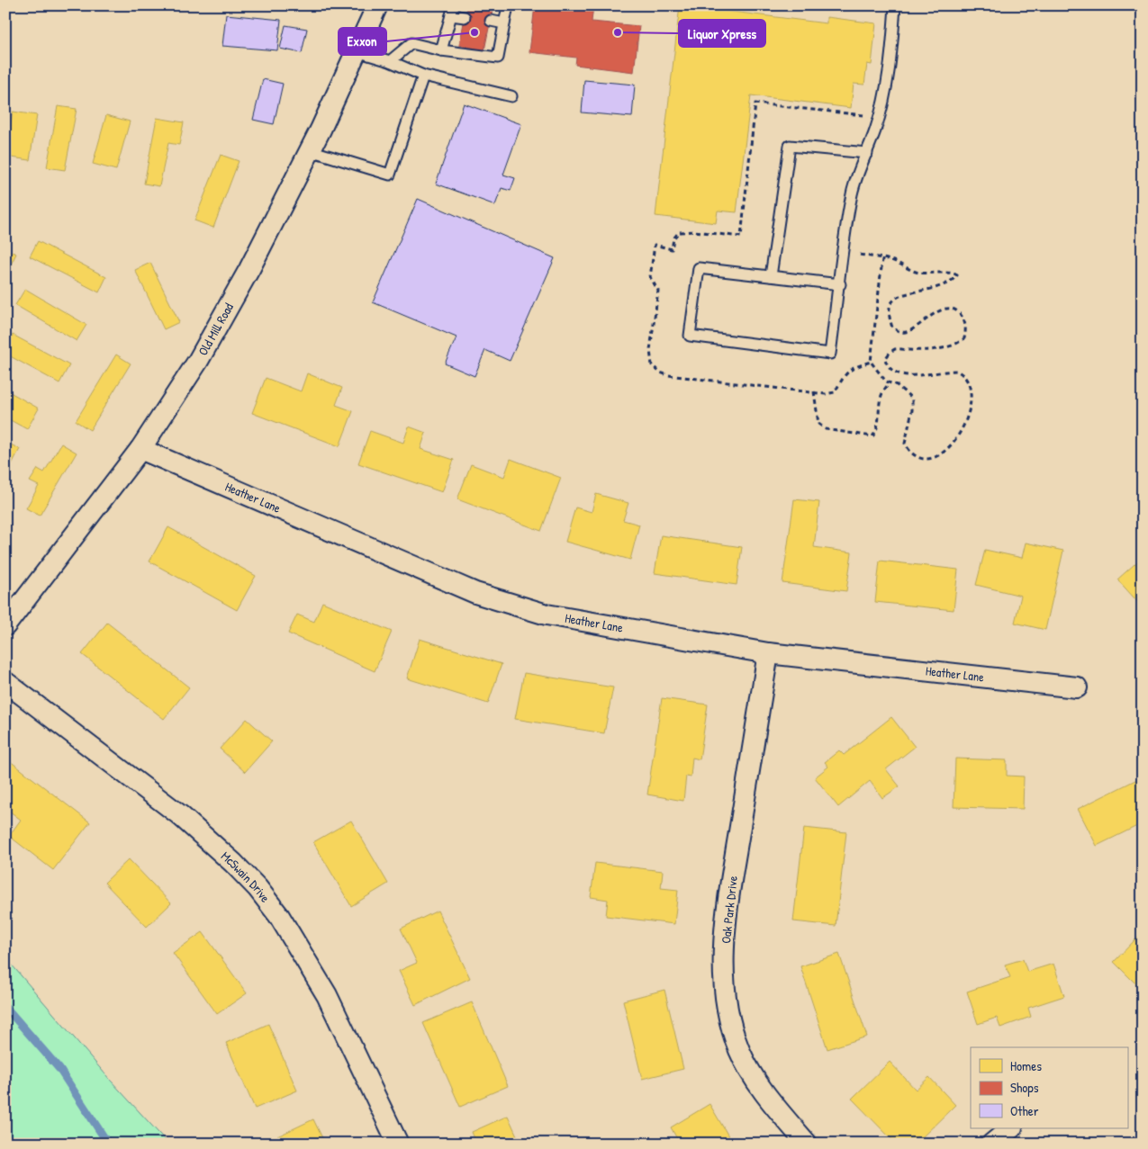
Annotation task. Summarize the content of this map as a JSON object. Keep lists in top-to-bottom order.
{
  "streets": {
    "street": [
      "Old Mill Road",
      "Heather Lane",
      "McSwain Drive",
      "Oak Park Drive"
    ]
  },
  "crossings": [
    ["Old Mill Road", "Heather Lane"],
    ["Heather Lane", "Oak Park Drive"]
  ],
  "places": ["Exxon", "Liquor Xpress"],
  "legend": ["Homes", "Shops", "Other"]
}
